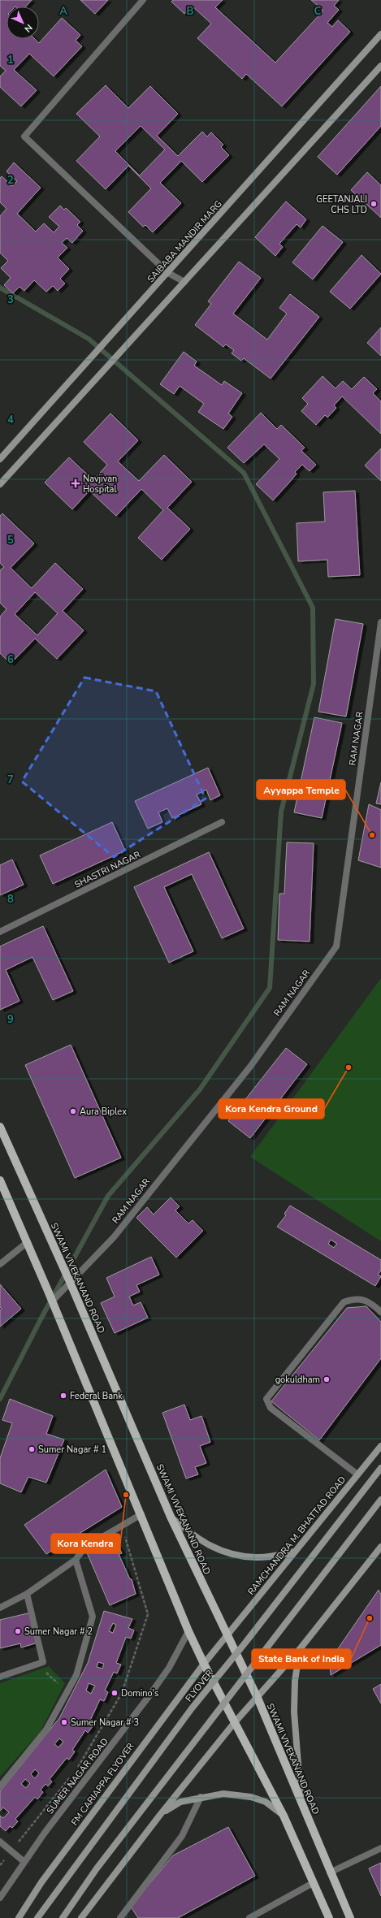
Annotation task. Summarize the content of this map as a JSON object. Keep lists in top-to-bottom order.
{
  "streets": {
    "main road": [
      "SAIBABA MANDIR MARG",
      "SWAMI VIVEKANAND ROAD",
      "RAMCHANDRA M. BHATTAD ROAD",
      "FLYOVER",
      "FM CARIAPPA FLYOVER"
    ],
    "street": ["RAM NAGAR", "SHASTRI NAGAR", "SUMER NAGAR ROAD"]
  },
  "crossings": [
    ["RAM NAGAR", "SWAMI VIVEKANAND ROAD"],
    ["SWAMI VIVEKANAND ROAD", "RAMCHANDRA M. BHATTAD ROAD"],
    ["RAMCHANDRA M. BHATTAD ROAD", "FM CARIAPPA FLYOVER"]
  ],
  "places": {
    "other": [
      "GEETANJALI CHS LTD",
      "Ayyappa Temple",
      "Kora Kendra Ground",
      "Aura Biplex",
      "gokuldham",
      "Federal Bank",
      "Sumer Nagar # 1",
      "Kora Kendra",
      "State Bank of India",
      "Sumer Nagar # 2",
      "Domino's",
      "Sumer Nagar # 3"
    ],
    "health": ["Navjivan Hospital"]
  },
  "north": "bottom right",
  "grid": {
    "columns": ["A", "B", "C"],
    "rows": [
      "1",
      "2",
      "3",
      "4",
      "5",
      "6",
      "7",
      "8",
      "9"
    ]
  }
}
